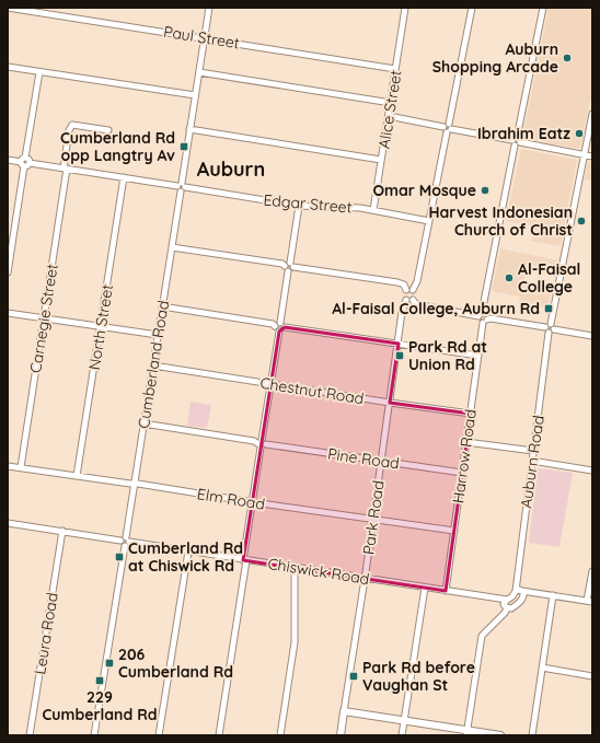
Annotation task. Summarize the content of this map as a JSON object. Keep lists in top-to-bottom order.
{
  "streets": {
    "main road": ["Park Road"],
    "street": [
      "Paul Street",
      "Alice Street",
      "Edgar Street",
      "Carnegie Street",
      "North Street",
      "Cumberland Road",
      "Chestnut Road",
      "Harrow Road",
      "Pine Road",
      "Auburn Road",
      "Elm Road",
      "Chiswick Road",
      "Leura Road"
    ]
  },
  "crossings": [
    ["Paul Street", "Alice Street"],
    ["Paul Street", "Cumberland Road"],
    ["Alice Street", "Edgar Street"],
    ["Edgar Street", "Carnegie Street"],
    ["Edgar Street", "North Street"],
    ["Edgar Street", "Cumberland Road"],
    ["Carnegie Street", "Elm Road"],
    ["North Street", "Elm Road"],
    ["Cumberland Road", "Chestnut Road"],
    ["Cumberland Road", "Pine Road"],
    ["Cumberland Road", "Elm Road"],
    ["Cumberland Road", "Chiswick Road"],
    ["Chestnut Road", "Harrow Road"],
    ["Chestnut Road", "Park Road"],
    ["Harrow Road", "Pine Road"],
    ["Harrow Road", "Elm Road"],
    ["Harrow Road", "Chiswick Road"],
    ["Pine Road", "Park Road"],
    ["Elm Road", "Park Road"],
    ["Park Road", "Chiswick Road"],
    ["Chiswick Road", "Leura Road"]
  ],
  "districts": ["Auburn"],
  "places": {
    "other": [
      "Auburn Shopping Arcade",
      "Ibrahim Eatz",
      "Omar Mosque",
      "Harvest Indonesian Church of Christ",
      "Al-Faisal College"
    ],
    "transit": [
      "Cumberland Rd opp Langtry Av",
      "Al-Faisal College, Auburn Rd",
      "Park Rd at Union Rd",
      "Cumberland Rd at Chiswick Rd",
      "206 Cumberland Rd",
      "Park Rd before Vaughan St",
      "229 Cumberland Rd"
    ]
  }
}
